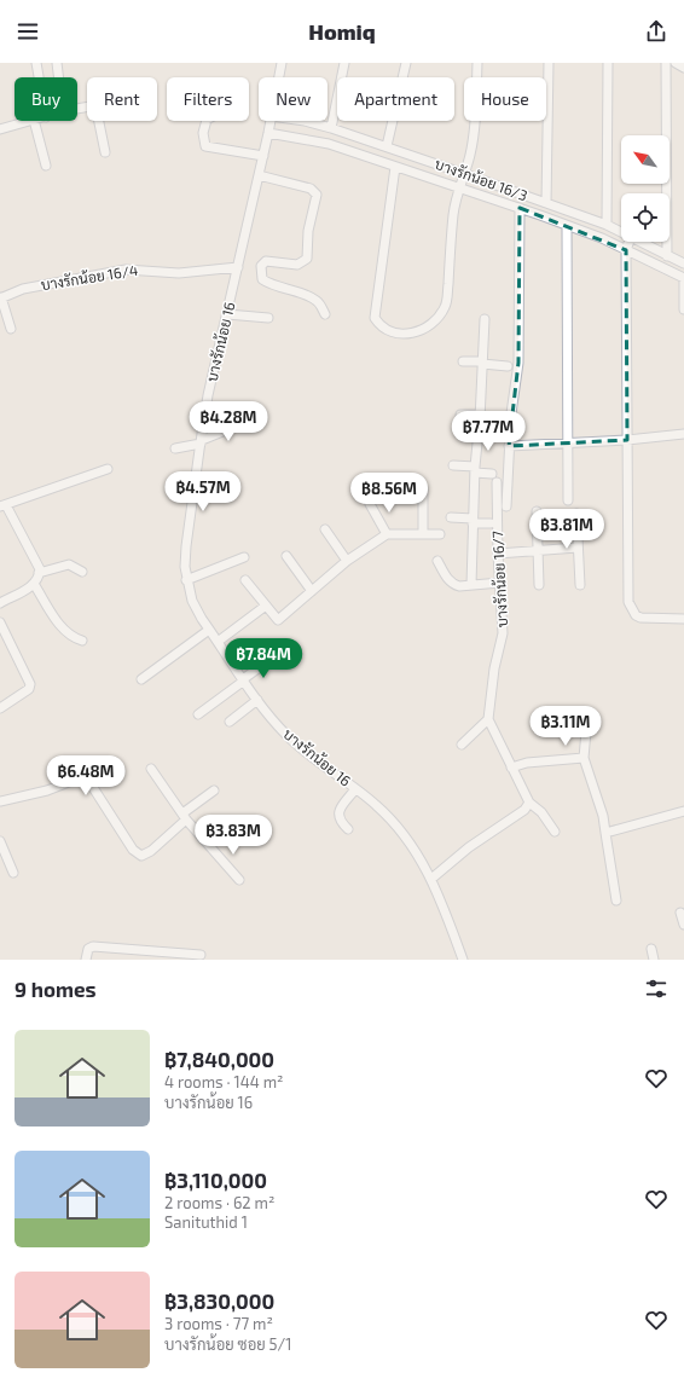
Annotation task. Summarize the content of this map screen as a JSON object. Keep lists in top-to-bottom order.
{
  "streets": {
    "street": [
      "บางรักน้อย 16/3",
      "บางรักน้อย 16/4",
      "บางรักน้อย 16",
      "บางรักน้อย 16/7"
    ]
  },
  "crossings": [
    ["บางรักน้อย 16/4", "บางรักน้อย 16"]
  ],
  "north": "top left",
  "page": {
    "header": "Homiq",
    "chip": [
      "Buy",
      "Rent",
      "Filters",
      "New",
      "Apartment",
      "House"
    ],
    "price": [
      "฿4.28M",
      "฿7.77M",
      "฿4.57M",
      "฿8.56M",
      "฿3.81M",
      "฿7.84M",
      "฿3.11M",
      "฿6.48M",
      "฿3.83M"
    ],
    "heading": "9 homes",
    "list": [
      {
        "name": "฿7,840,000",
        "note": "4 rooms · 144 m² · บางรักน้อย 16"
      },
      {
        "name": "฿3,110,000",
        "note": "2 rooms · 62 m² · Sanituthid 1"
      },
      {
        "name": "฿3,830,000",
        "note": "3 rooms · 77 m² · บางรักน้อย ซอย 5/1"
      }
    ]
  }
}
